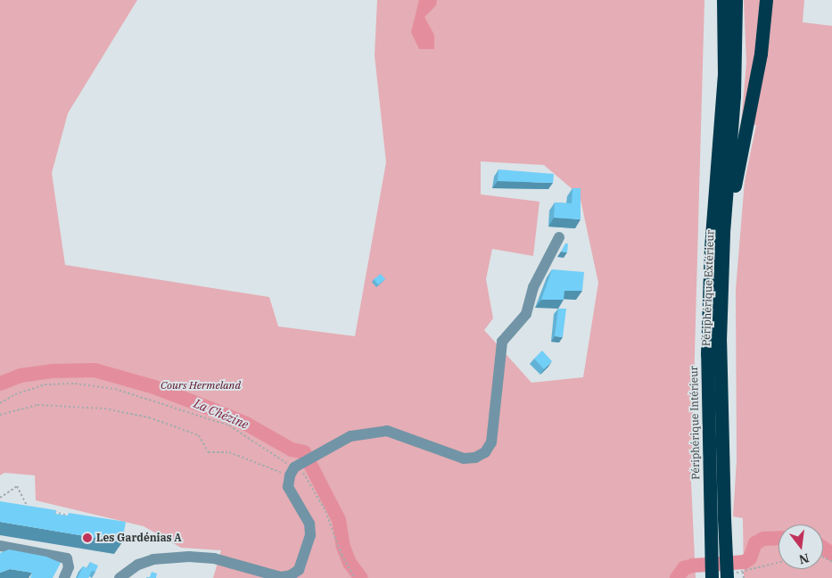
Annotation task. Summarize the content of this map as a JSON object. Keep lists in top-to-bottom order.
{
  "streets": {
    "highway": ["Périphérique Extérieur", "Périphérique Intérieur"]
  },
  "water": ["La Chézine"],
  "parks": ["Cours Hermeland"],
  "places": ["Les Gardénias A"],
  "north": "bottom"
}
